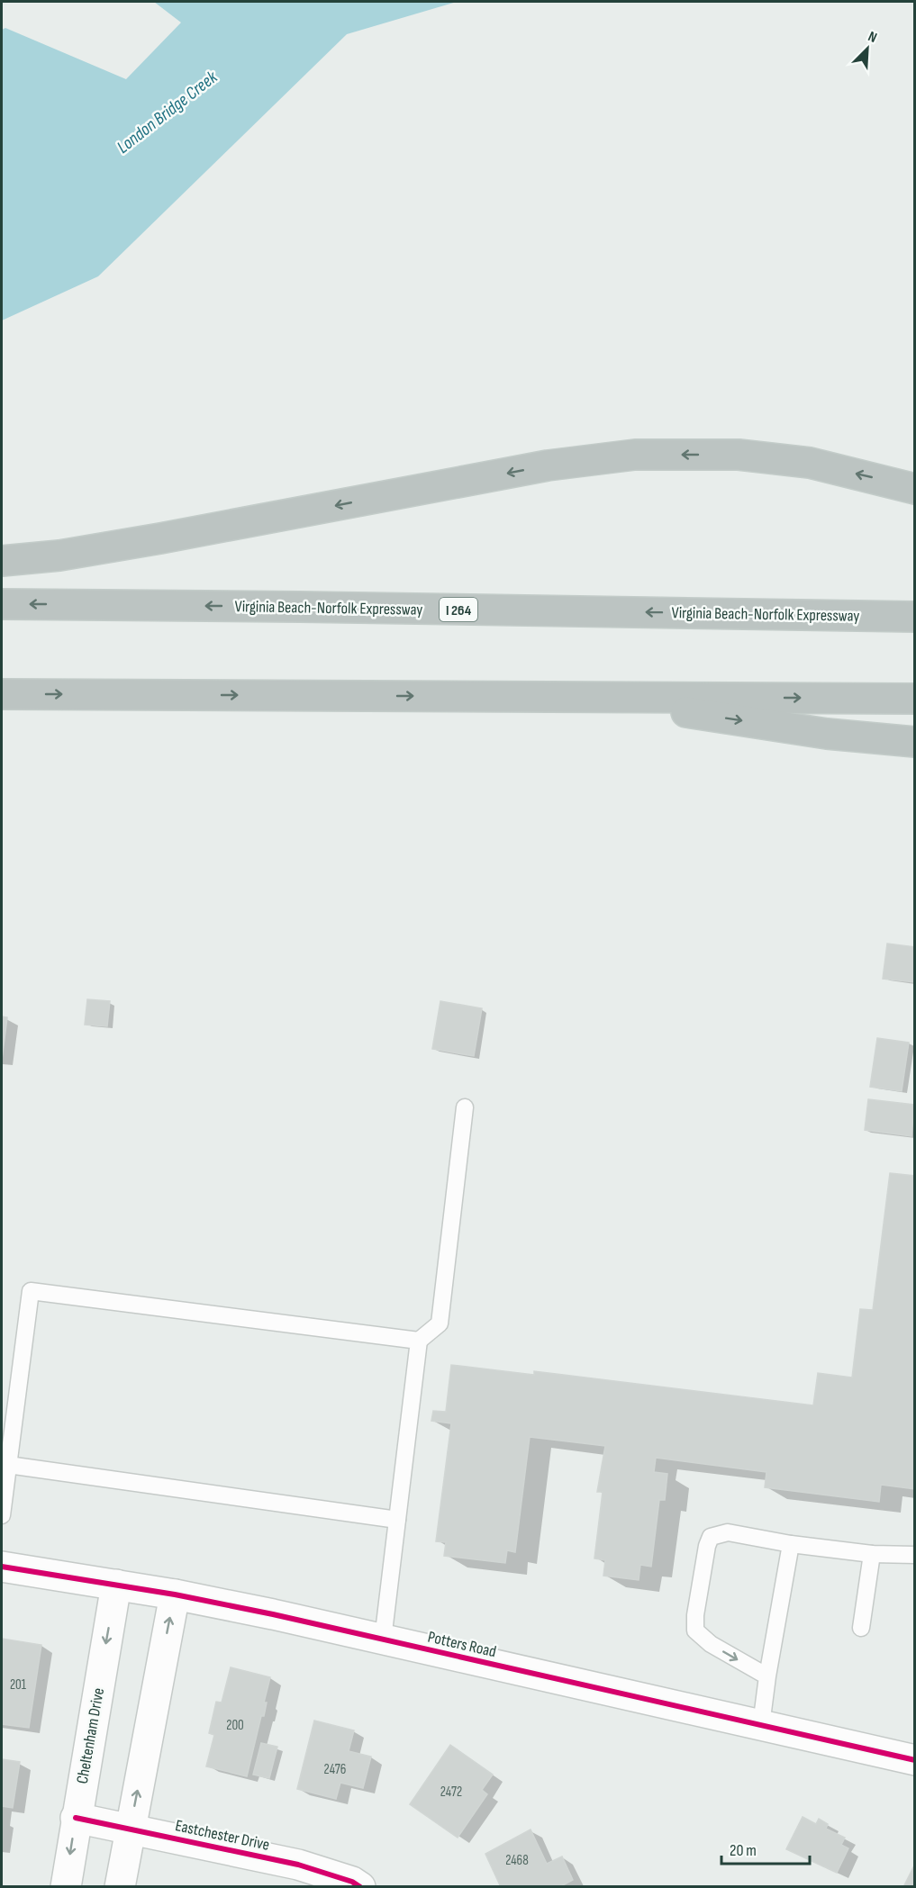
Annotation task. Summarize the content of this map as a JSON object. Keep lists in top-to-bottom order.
{
  "streets": {
    "highway": ["Virginia Beach-Norfolk Expressway", "I 264"],
    "street": ["Potters Road", "Cheltenham Drive", "Eastchester Drive"]
  },
  "crossings": [
    ["Potters Road", "Cheltenham Drive"],
    ["Cheltenham Drive", "Eastchester Drive"]
  ],
  "water": ["London Bridge Creek"],
  "house_numbers": [
    "201",
    "200",
    "2476",
    "2472",
    "2468"
  ],
  "scale_bar": "20 m",
  "north": "top right"
}
